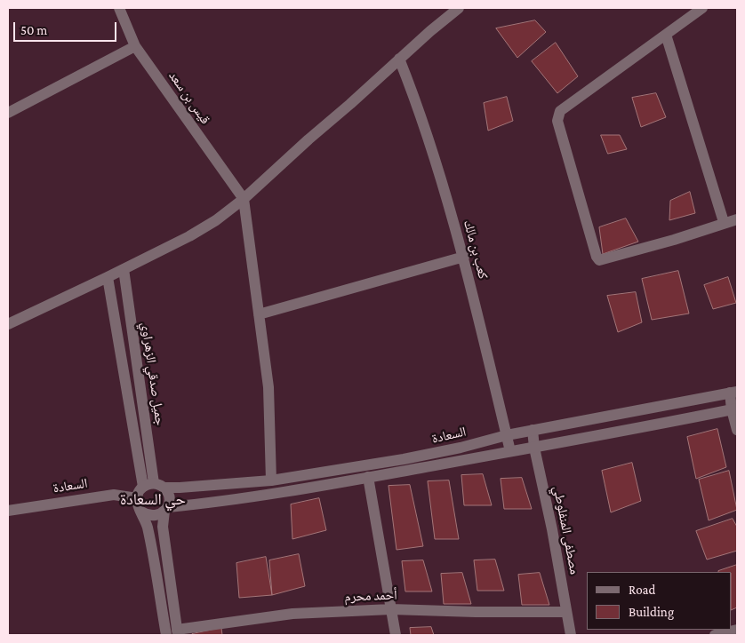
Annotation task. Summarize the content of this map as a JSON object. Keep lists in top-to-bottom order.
{
  "streets": {
    "street": [
      "قيس بن سعد",
      "كعب بن مالك",
      "جميل صدقي الزهراوي",
      "السعادة",
      "مصطفى المنفلوطي",
      "أحمد محرم"
    ]
  },
  "crossings": [
    ["كعب بن مالك", "السعادة"],
    ["جميل صدقي الزهراوي", "السعادة"],
    ["السعادة", "مصطفى المنفلوطي"],
    ["مصطفى المنفلوطي", "أحمد محرم"]
  ],
  "districts": ["حي السعادة"],
  "legend": ["Road", "Building"],
  "scale_bar": "50 m"
}
